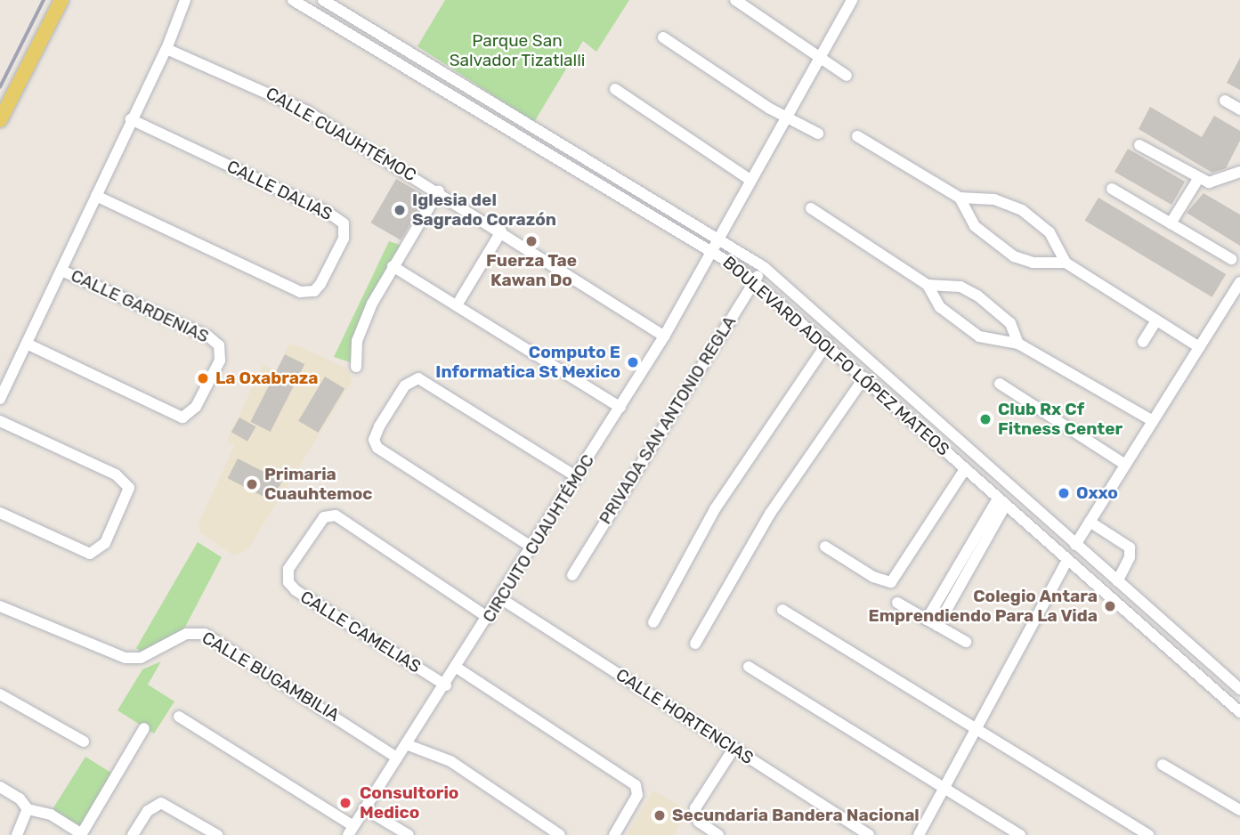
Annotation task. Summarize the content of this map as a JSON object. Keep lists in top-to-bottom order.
{
  "streets": {
    "street": [
      "CALLE CUAUHTÉMOC",
      "CALLE DALIAS",
      "CALLE GARDENIAS",
      "BOULEVARD ADOLFO LÓPEZ MATEOS",
      "PRIVADA SAN ANTONIO REGLA",
      "CIRCUITO CUAUHTÉMOC",
      "CALLE CAMELIAS",
      "CALLE BUGAMBILIA",
      "CALLE HORTENCIAS"
    ]
  },
  "crossings": [
    ["CALLE CUAUHTÉMOC", "CIRCUITO CUAUHTÉMOC"],
    ["BOULEVARD ADOLFO LÓPEZ MATEOS", "PRIVADA SAN ANTONIO REGLA"],
    ["BOULEVARD ADOLFO LÓPEZ MATEOS", "CIRCUITO CUAUHTÉMOC"],
    ["CIRCUITO CUAUHTÉMOC", "CALLE CAMELIAS"],
    ["CIRCUITO CUAUHTÉMOC", "CALLE BUGAMBILIA"],
    ["CIRCUITO CUAUHTÉMOC", "CALLE HORTENCIAS"]
  ],
  "parks": ["Parque San Salvador Tizatlalli"],
  "places": [
    "Iglesia del Sagrado Corazón",
    "Fuerza Tae Kawan Do",
    "Computo E Informatica St Mexico",
    "La Oxabraza",
    "Club Rx Cf Fitness Center",
    "Primaria Cuauhtemoc",
    "Oxxo",
    "Colegio Antara Emprendiendo Para La Vida",
    "Consultorio Medico",
    "Secundaria Bandera Nacional"
  ]
}
